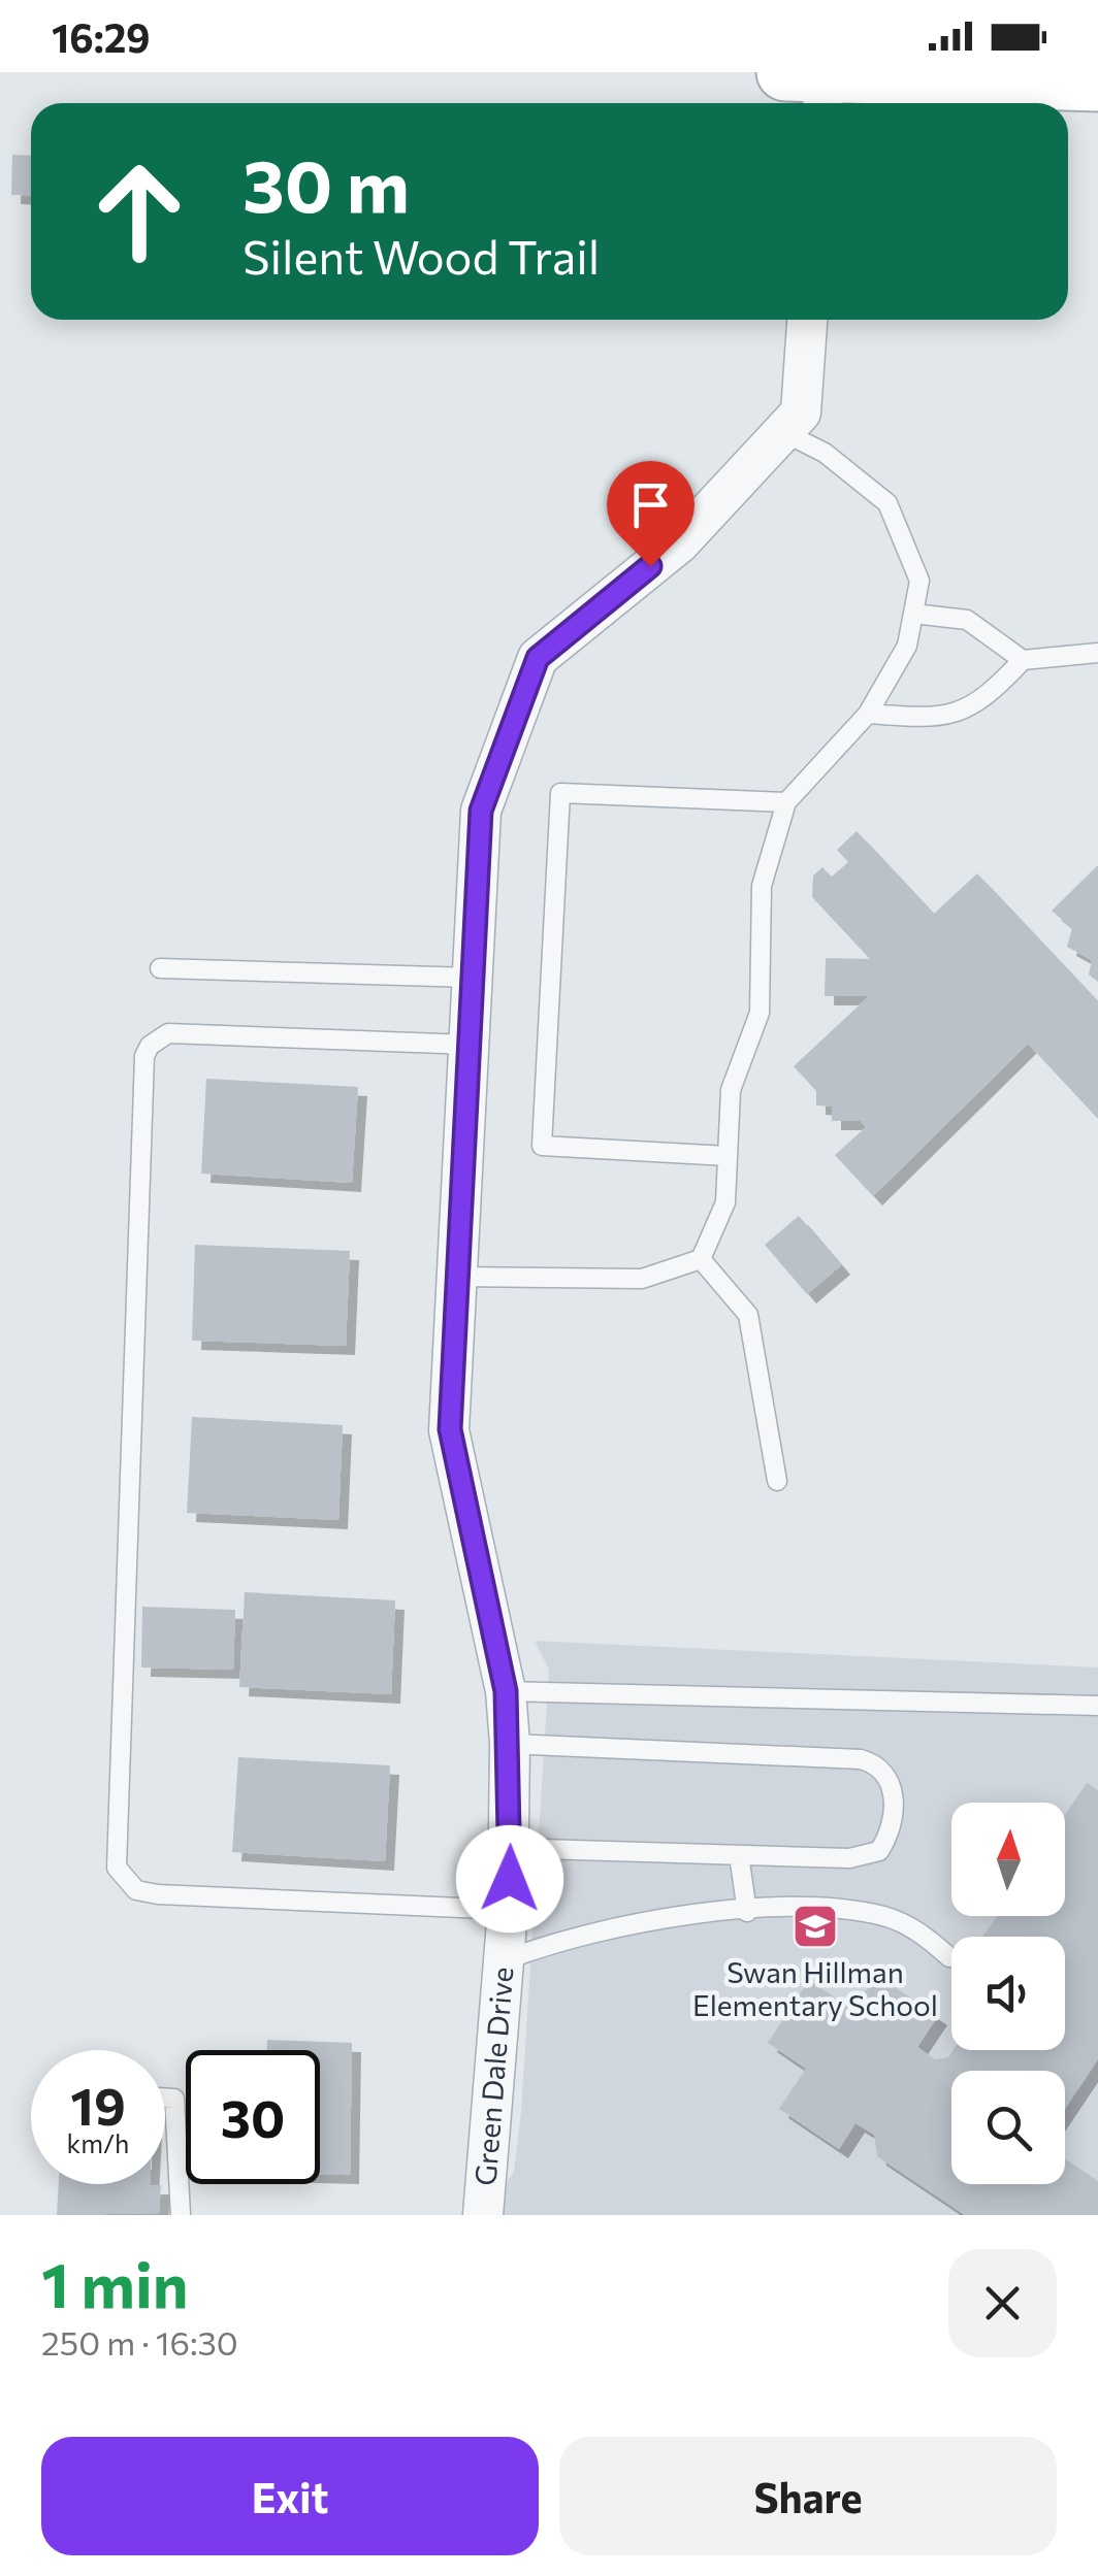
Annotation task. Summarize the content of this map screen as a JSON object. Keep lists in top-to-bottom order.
{
  "streets": {
    "street": ["Green Dale Drive"]
  },
  "places": {
    "school or university": ["Swan Hillman Elementary School"]
  },
  "north": "top",
  "page": {
    "status": "16:29",
    "turn": ["30 m", "Silent Wood Trail"],
    "speed": "19 km/h",
    "limit": "30",
    "heading": ["1 min", "250 m · 16:30"],
    "buttons": ["Exit", "Share"]
  }
}
